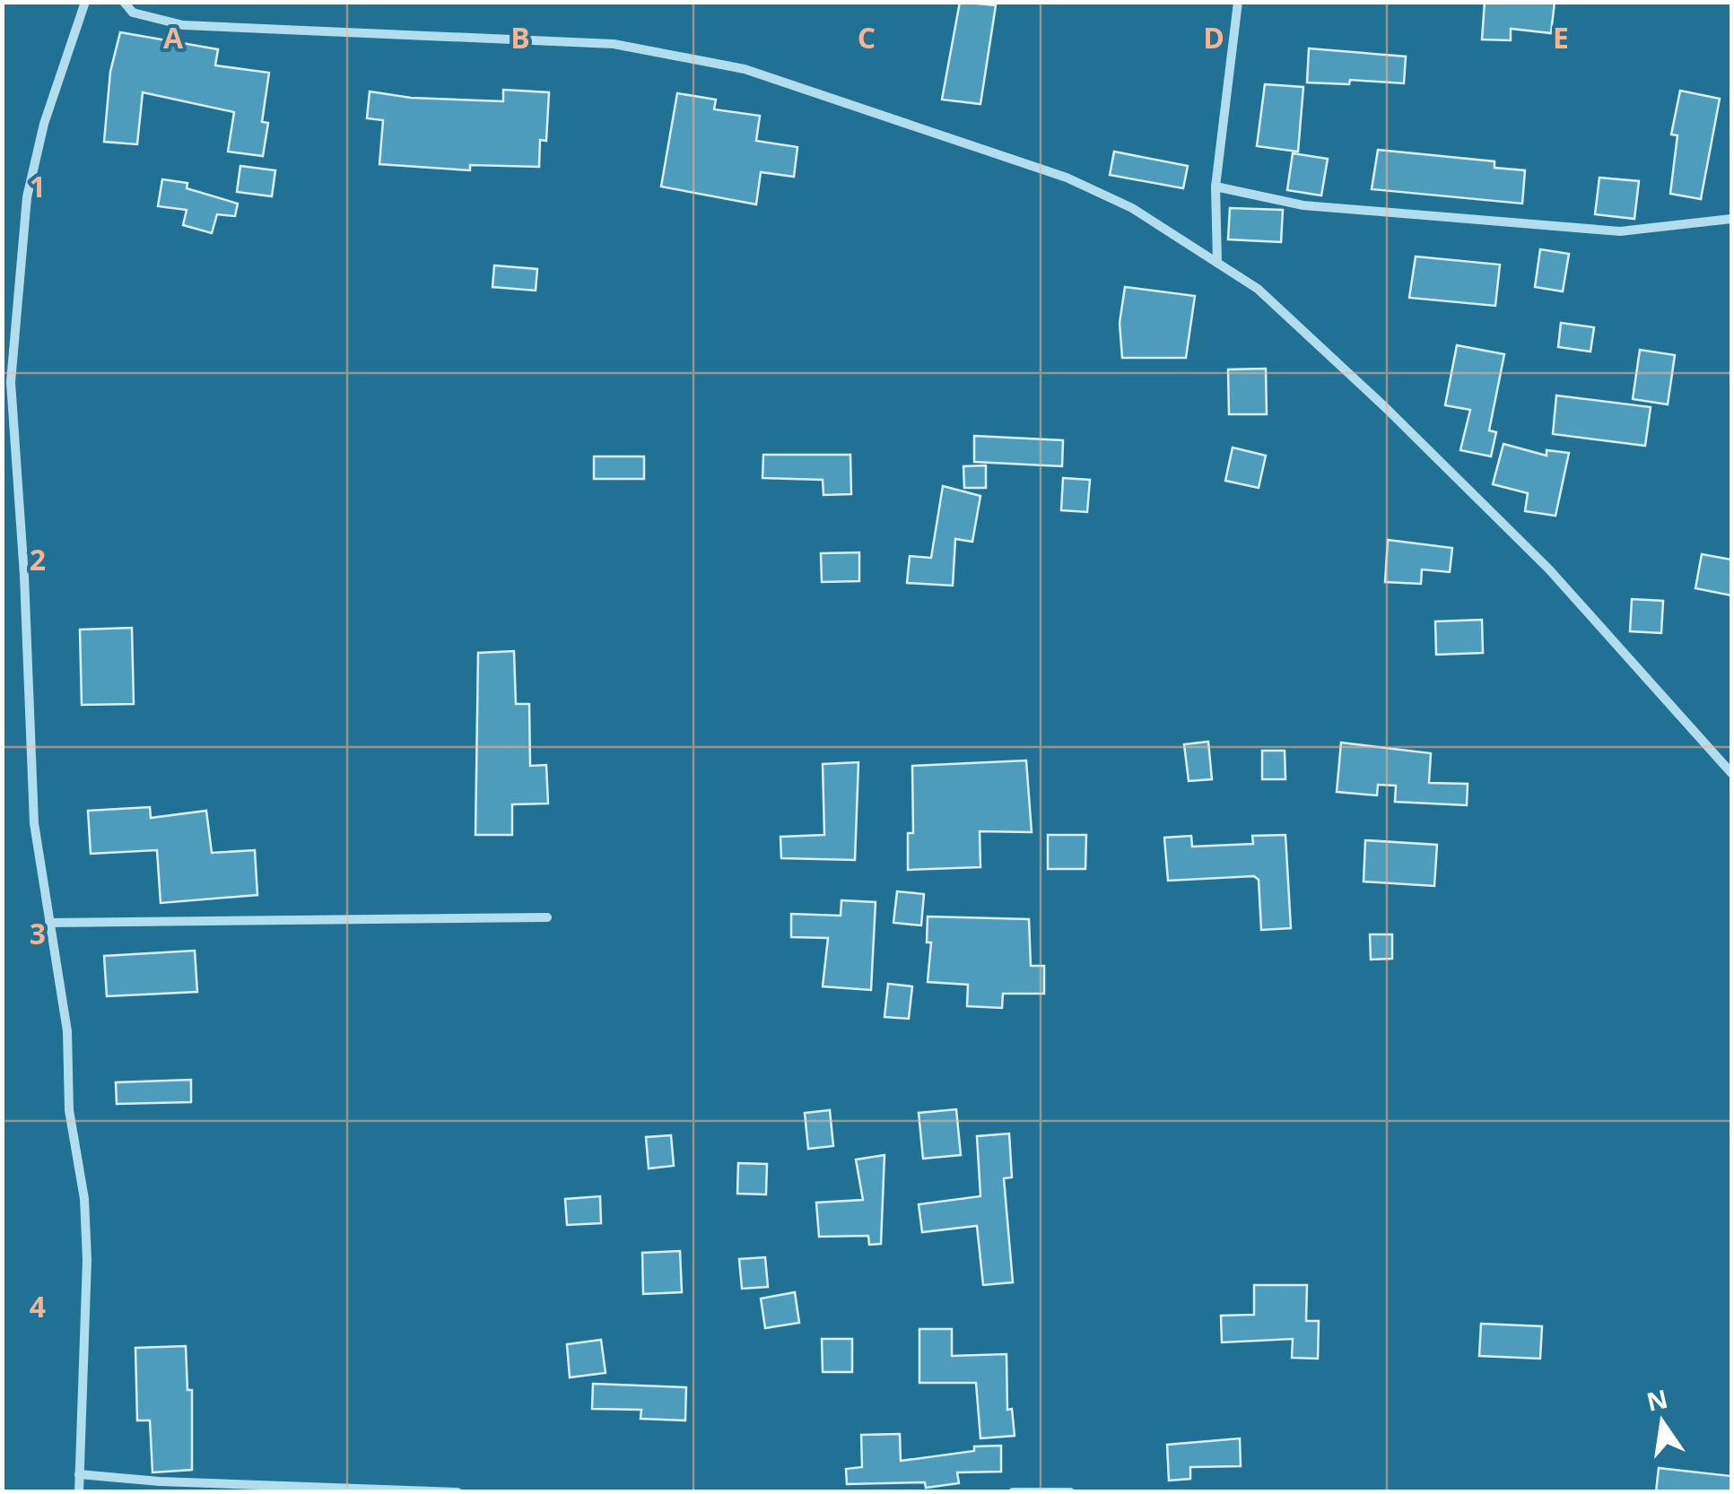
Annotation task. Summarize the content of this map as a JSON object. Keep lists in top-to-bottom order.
{
  "north": "top",
  "grid": {
    "columns": [
      "A",
      "B",
      "C",
      "D",
      "E"
    ],
    "rows": [
      "1",
      "2",
      "3",
      "4"
    ]
  }
}
